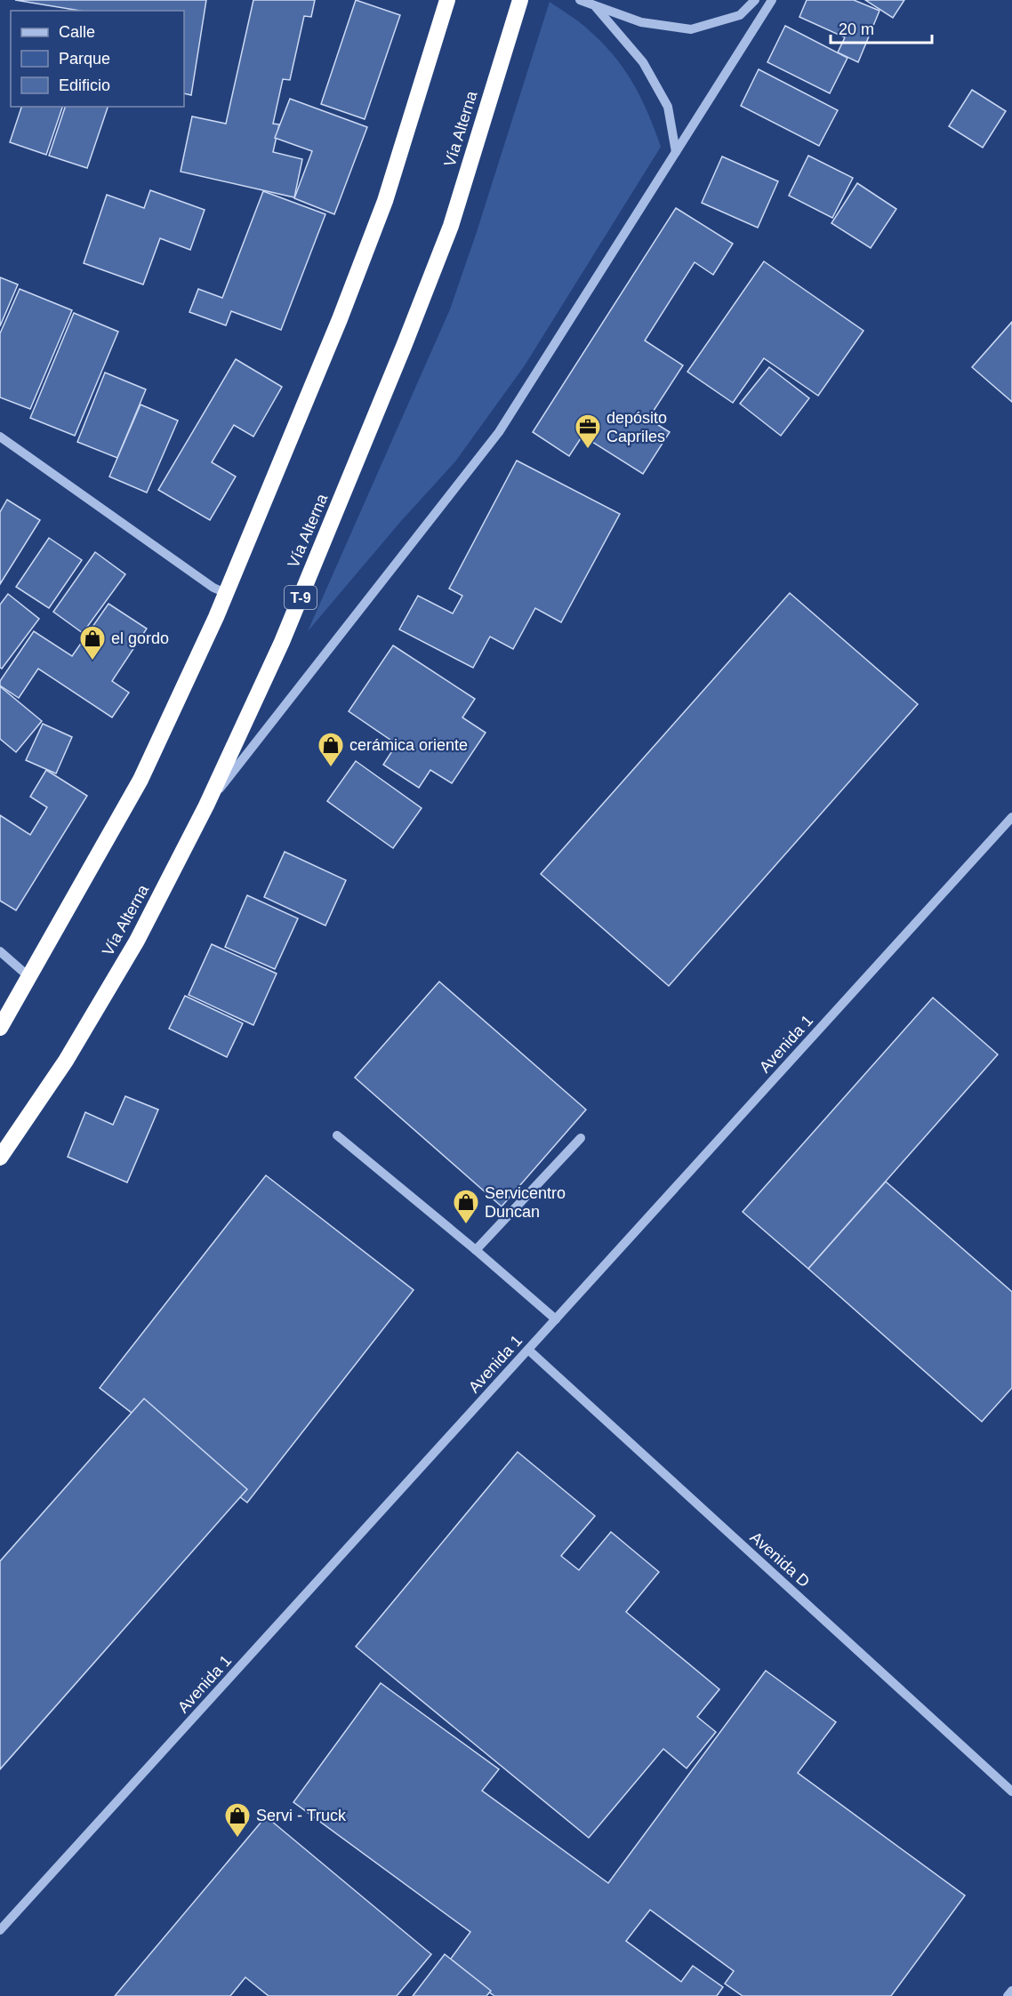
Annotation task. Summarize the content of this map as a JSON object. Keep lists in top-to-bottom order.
{
  "streets": {
    "highway": ["Vía Alterna", "T-9"],
    "street": ["Avenida 1", "Avenida D"]
  },
  "crossings": [
    ["Avenida 1", "Avenida D"]
  ],
  "places": {
    "office": ["depósito Capriles"],
    "shop": [
      "el gordo",
      "cerámica oriente",
      "Servicentro Duncan",
      "Servi - Truck"
    ]
  },
  "legend": ["Calle", "Parque", "Edificio"],
  "scale_bar": "20 m"
}
